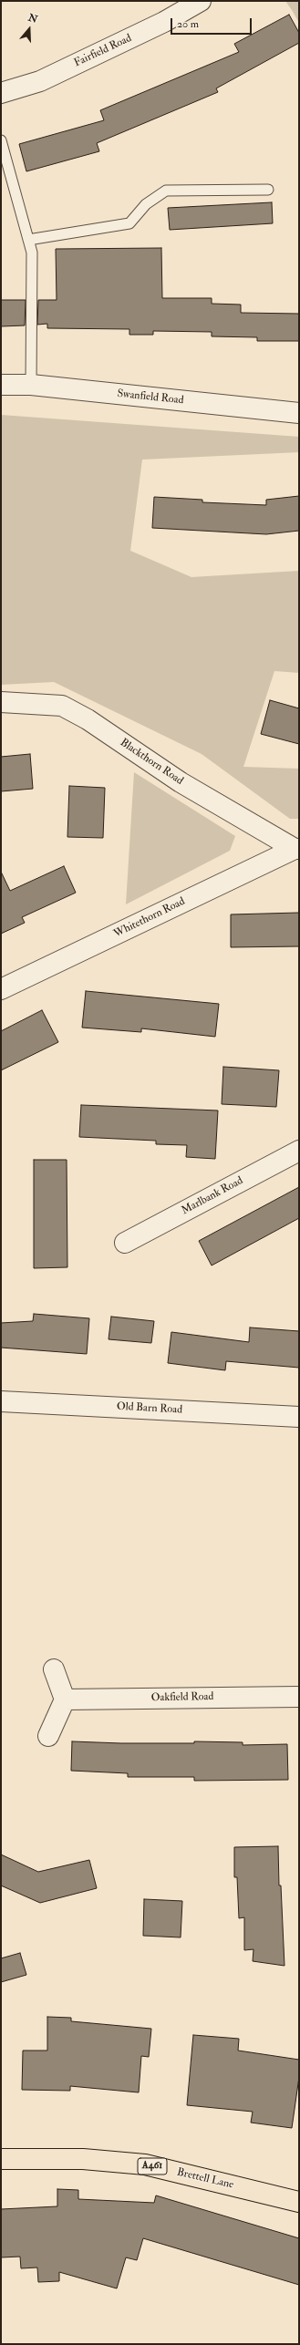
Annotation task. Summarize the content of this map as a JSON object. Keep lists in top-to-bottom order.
{
  "streets": {
    "main road": ["A461", "Brettell Lane"],
    "street": [
      "Fairfield Road",
      "Swanfield Road",
      "Blackthorn Road",
      "Whitethorn Road",
      "Marlbank Road",
      "Old Barn Road",
      "Oakfield Road"
    ]
  },
  "crossings": [
    ["Blackthorn Road", "Whitethorn Road"]
  ],
  "scale_bar": "20 m",
  "north": "top"
}
